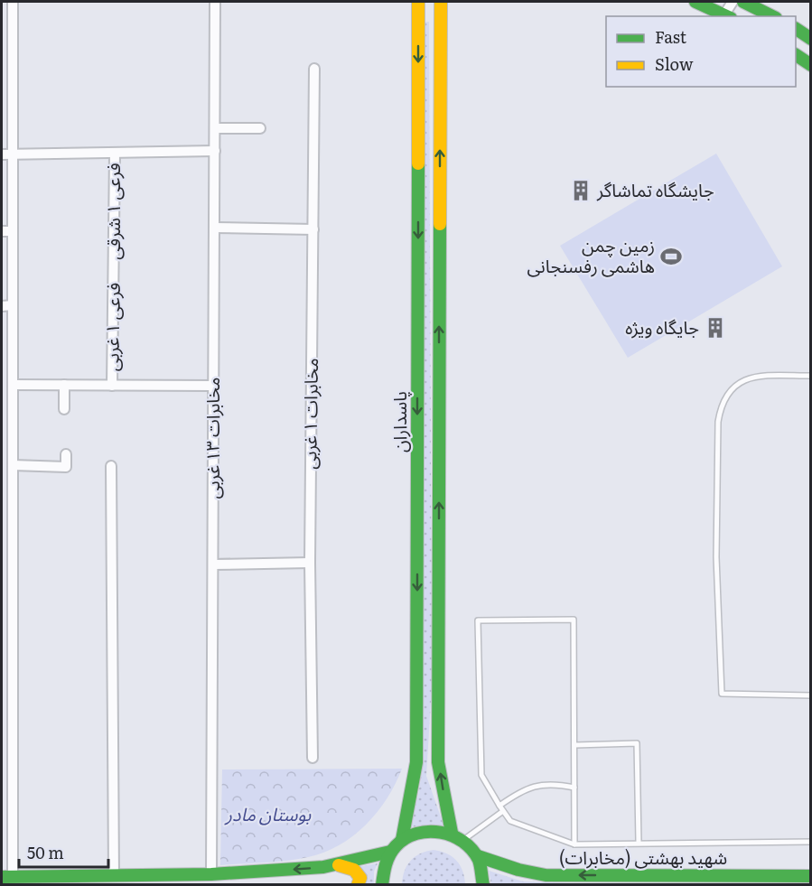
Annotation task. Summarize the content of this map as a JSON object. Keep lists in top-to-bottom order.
{
  "streets": {
    "main road": ["پاسداران", "شهید بهشتی (مخابرات)"],
    "street": [
      "فرعی ۱ شرقی",
      "فرعی ۱ غربی",
      "مخابرات ۱ غربی",
      "مخابرات ۱۳ غربی"
    ]
  },
  "crossings": [
    ["فرعی ۱ شرقی", "فرعی ۱ غربی"]
  ],
  "one_way": ["شهید بهشتی (مخابرات)"],
  "parks": ["بوستان مادر"],
  "places": {
    "building": ["جایشگاه تماشاگر", "جایگاه ویژه"],
    "sports": ["زمین چمن هاشمی رفسنجانی"]
  },
  "legend": ["Fast", "Slow"],
  "scale_bar": "50 m"
}
